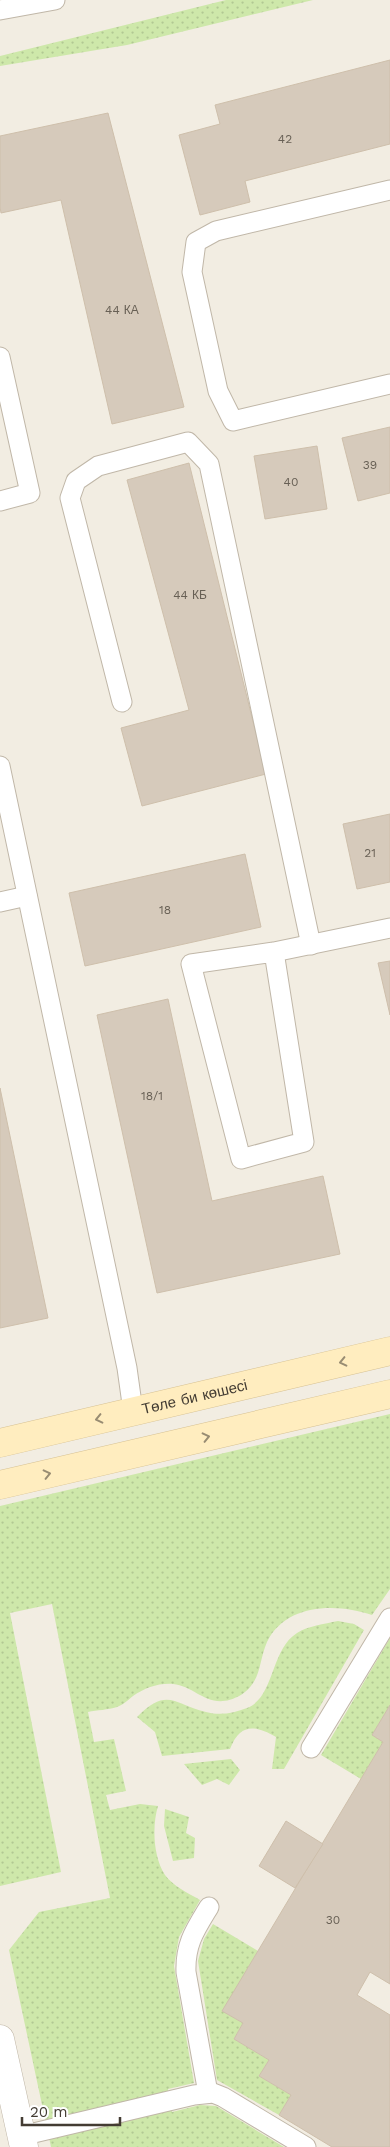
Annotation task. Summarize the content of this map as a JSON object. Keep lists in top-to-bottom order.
{
  "streets": {
    "main road": ["Төле би көшесі"]
  },
  "house_numbers": [
    "42",
    "44 КА",
    "39",
    "40",
    "44 КБ",
    "21",
    "18",
    "18/1",
    "30"
  ],
  "scale_bar": "20 m"
}
